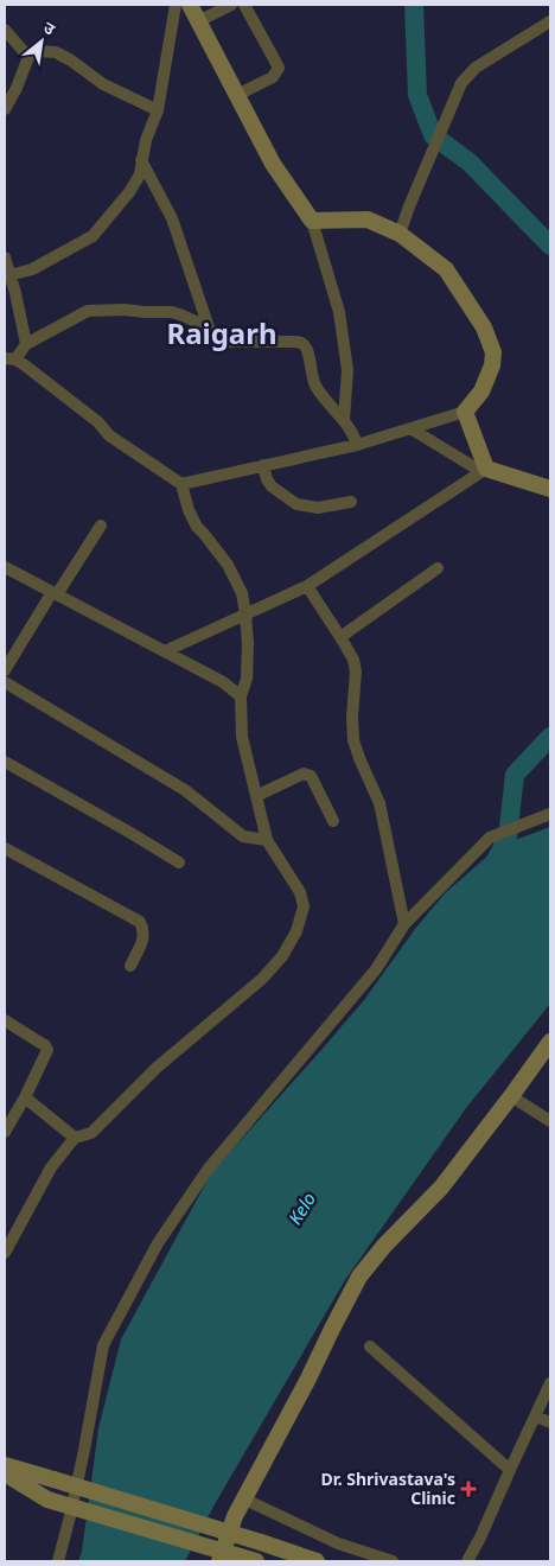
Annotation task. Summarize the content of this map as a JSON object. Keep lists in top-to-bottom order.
{
  "districts": ["Raigarh"],
  "water": ["Kelo"],
  "places": {
    "health": ["Dr. Shrivastava's Clinic"]
  },
  "north": "top right"
}
